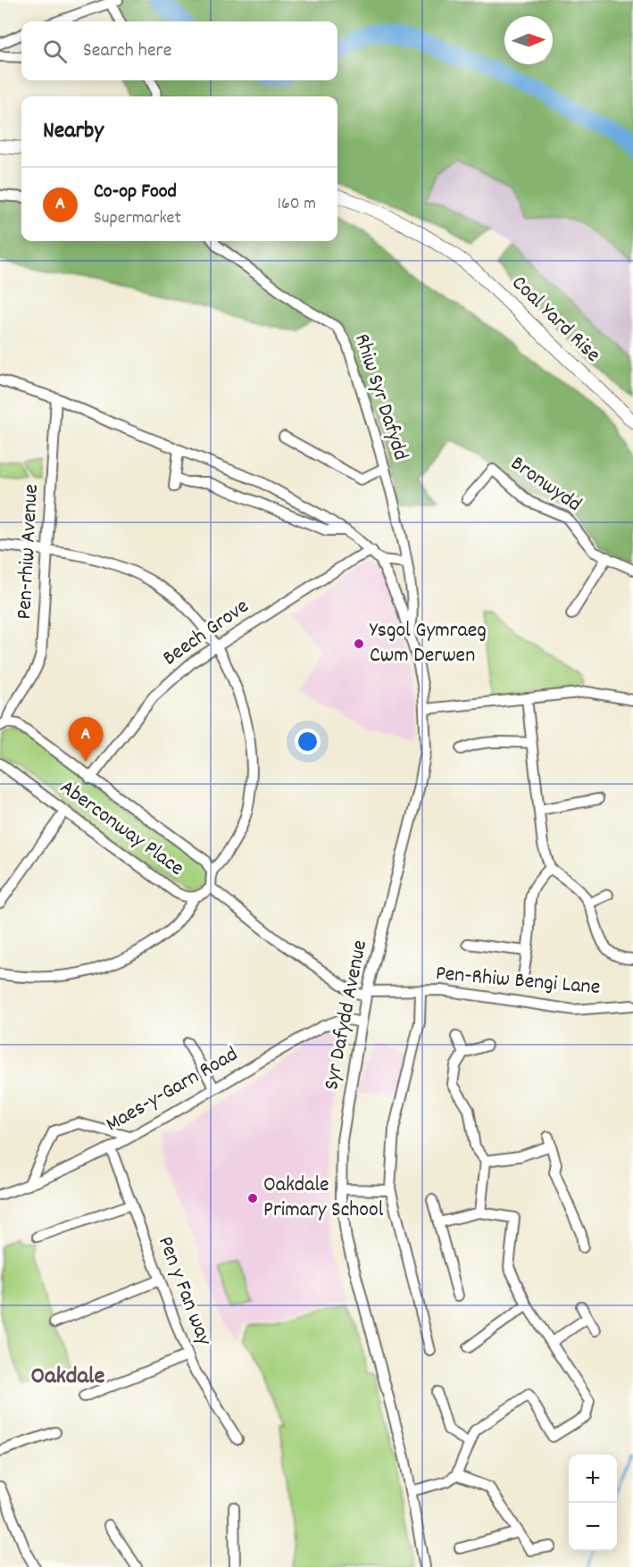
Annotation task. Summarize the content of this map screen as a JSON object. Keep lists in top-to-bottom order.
{
  "streets": {
    "main road": ["Coal Yard Rise"],
    "street": [
      "Rhiw Syr Dafydd",
      "Bronwydd",
      "Pen-rhiw Avenue",
      "Beech Grove",
      "Aberconway Place",
      "Pen-Rhiw Bengi Lane",
      "Syr Dafydd Avenue",
      "Maes-y-Garn Road",
      "Pen y Fan way"
    ]
  },
  "crossings": [
    ["Rhiw Syr Dafydd", "Syr Dafydd Avenue"],
    ["Pen-rhiw Avenue", "Aberconway Place"],
    ["Beech Grove", "Aberconway Place"],
    ["Pen-Rhiw Bengi Lane", "Syr Dafydd Avenue"],
    ["Syr Dafydd Avenue", "Maes-y-Garn Road"],
    ["Maes-y-Garn Road", "Pen y Fan way"]
  ],
  "districts": ["Oakdale"],
  "places": ["Ysgol Gymraeg Cwm Derwen", "Oakdale Primary School"],
  "north": "right",
  "page": {
    "search": "Search here",
    "heading": "Nearby",
    "list": [
      {
        "mark": "A",
        "name": "Co-op Food",
        "note": "Supermarket",
        "value": "160 m"
      }
    ],
    "pins": "A",
    "map_buttons": ["+", "−"]
  }
}
